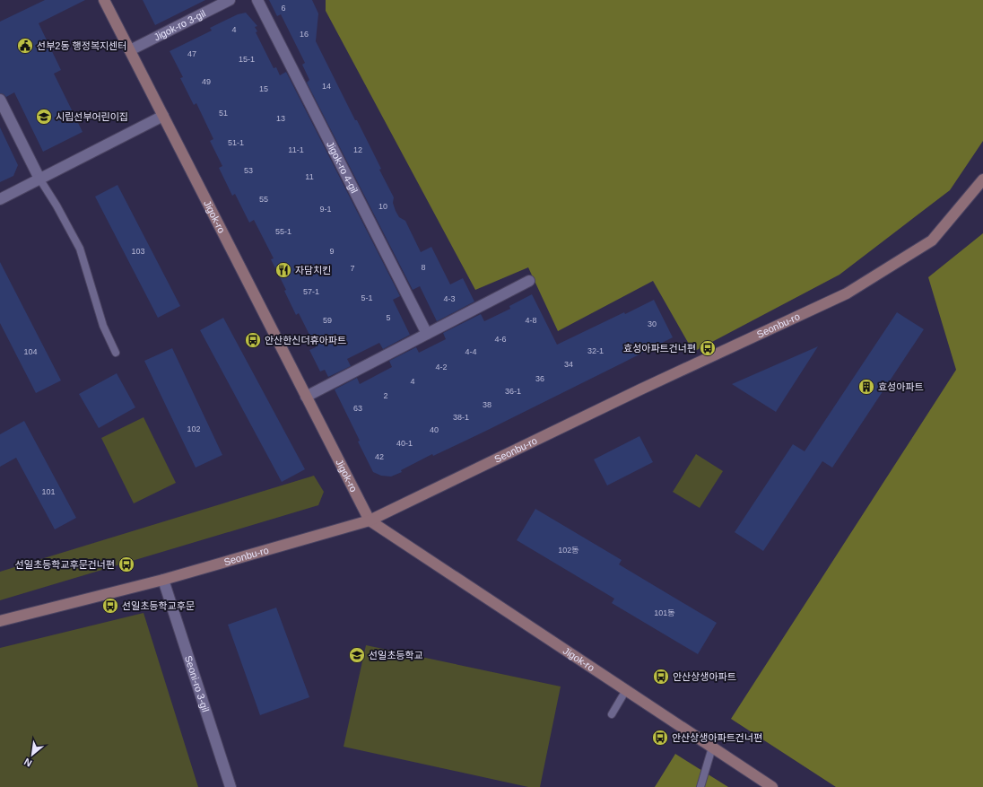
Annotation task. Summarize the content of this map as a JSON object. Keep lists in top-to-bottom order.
{
  "streets": {
    "main road": ["Jigok-ro", "Seonbu-ro"],
    "street": ["Jigok-ro 3-gil", "Jigok-ro 4-gil", "Seoni-ro 3-gil"]
  },
  "crossings": [
    ["Jigok-ro 3-gil", "Jigok-ro"],
    ["Jigok-ro", "Seonbu-ro"],
    ["Seonbu-ro", "Seoni-ro 3-gil"]
  ],
  "places": {
    "public building": ["선부2동 행정복지센터"],
    "school or university": ["시립선부어린이집", "선일초등학교"],
    "restaurant": ["자담치킨"],
    "bus stop": [
      "안산한신더휴아파트",
      "효성아파트건너편",
      "선일초등학교후문건너편",
      "선일초등학교후문",
      "안산상생아파트",
      "안산상생아파트건너편"
    ],
    "building": ["효성아파트"]
  },
  "house_numbers": [
    "6",
    "4",
    "16",
    "47",
    "15-1",
    "49",
    "14",
    "15",
    "51",
    "13",
    "51-1",
    "11-1",
    "12",
    "53",
    "11",
    "55",
    "10",
    "9-1",
    "55-1",
    "103",
    "9",
    "8",
    "7",
    "57-1",
    "5-1",
    "4-3",
    "5",
    "59",
    "4-8",
    "30",
    "4-6",
    "32-1",
    "104",
    "4-4",
    "34",
    "4-2",
    "36",
    "4",
    "36-1",
    "2",
    "38",
    "63",
    "38-1",
    "102",
    "40",
    "40-1",
    "42",
    "101",
    "102동",
    "101동"
  ],
  "north": "bottom left"
}
